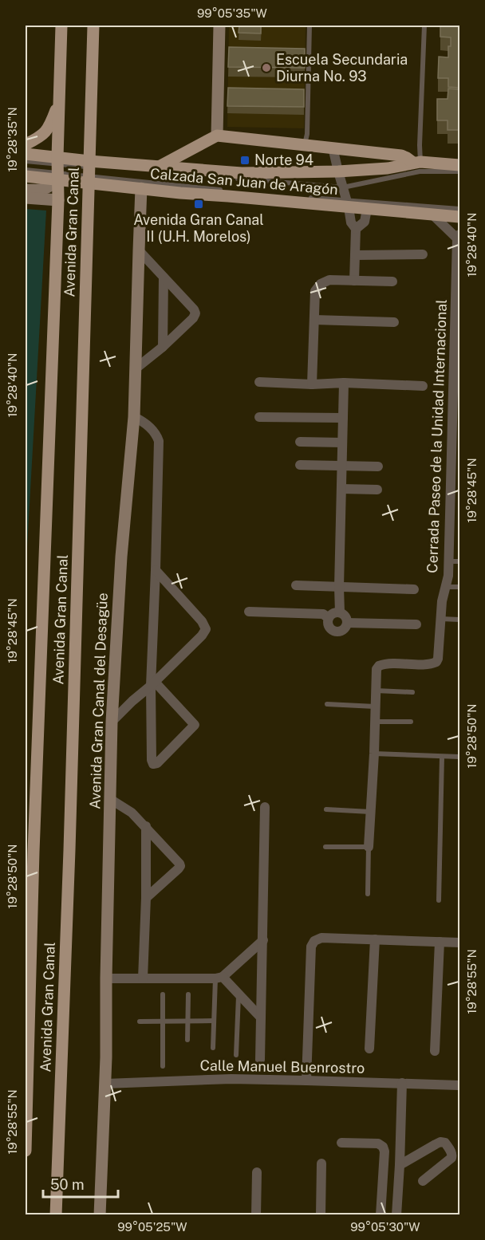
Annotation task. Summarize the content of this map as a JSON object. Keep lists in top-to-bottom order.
{
  "streets": {
    "main road": ["Calzada San Juan de Aragón", "Avenida Gran Canal"],
    "street": ["Cerrada Paseo de la Unidad Internacional", "Avenida Gran Canal del Desagüe", "Calle Manuel Buenrostro"]
  },
  "crossings": [
    ["Calzada San Juan de Aragón", "Avenida Gran Canal"],
    ["Calzada San Juan de Aragón", "Cerrada Paseo de la Unidad Internacional"],
    ["Calzada San Juan de Aragón", "Avenida Gran Canal del Desagüe"],
    ["Avenida Gran Canal del Desagüe", "Calle Manuel Buenrostro"]
  ],
  "places": {
    "other": ["Escuela Secundaria Diurna No. 93"],
    "transit": ["Norte 94", "Avenida Gran Canal II (U.H. Morelos)"]
  },
  "scale_bar": "50 m",
  "coordinates": [
    "99°05'35\"W",
    "19°28'35\"N",
    "19°28'40\"N",
    "19°28'45\"N",
    "19°28'50\"N",
    "19°28'55\"N",
    "99°05'25\"W",
    "99°05'30\"W"
  ]
}
